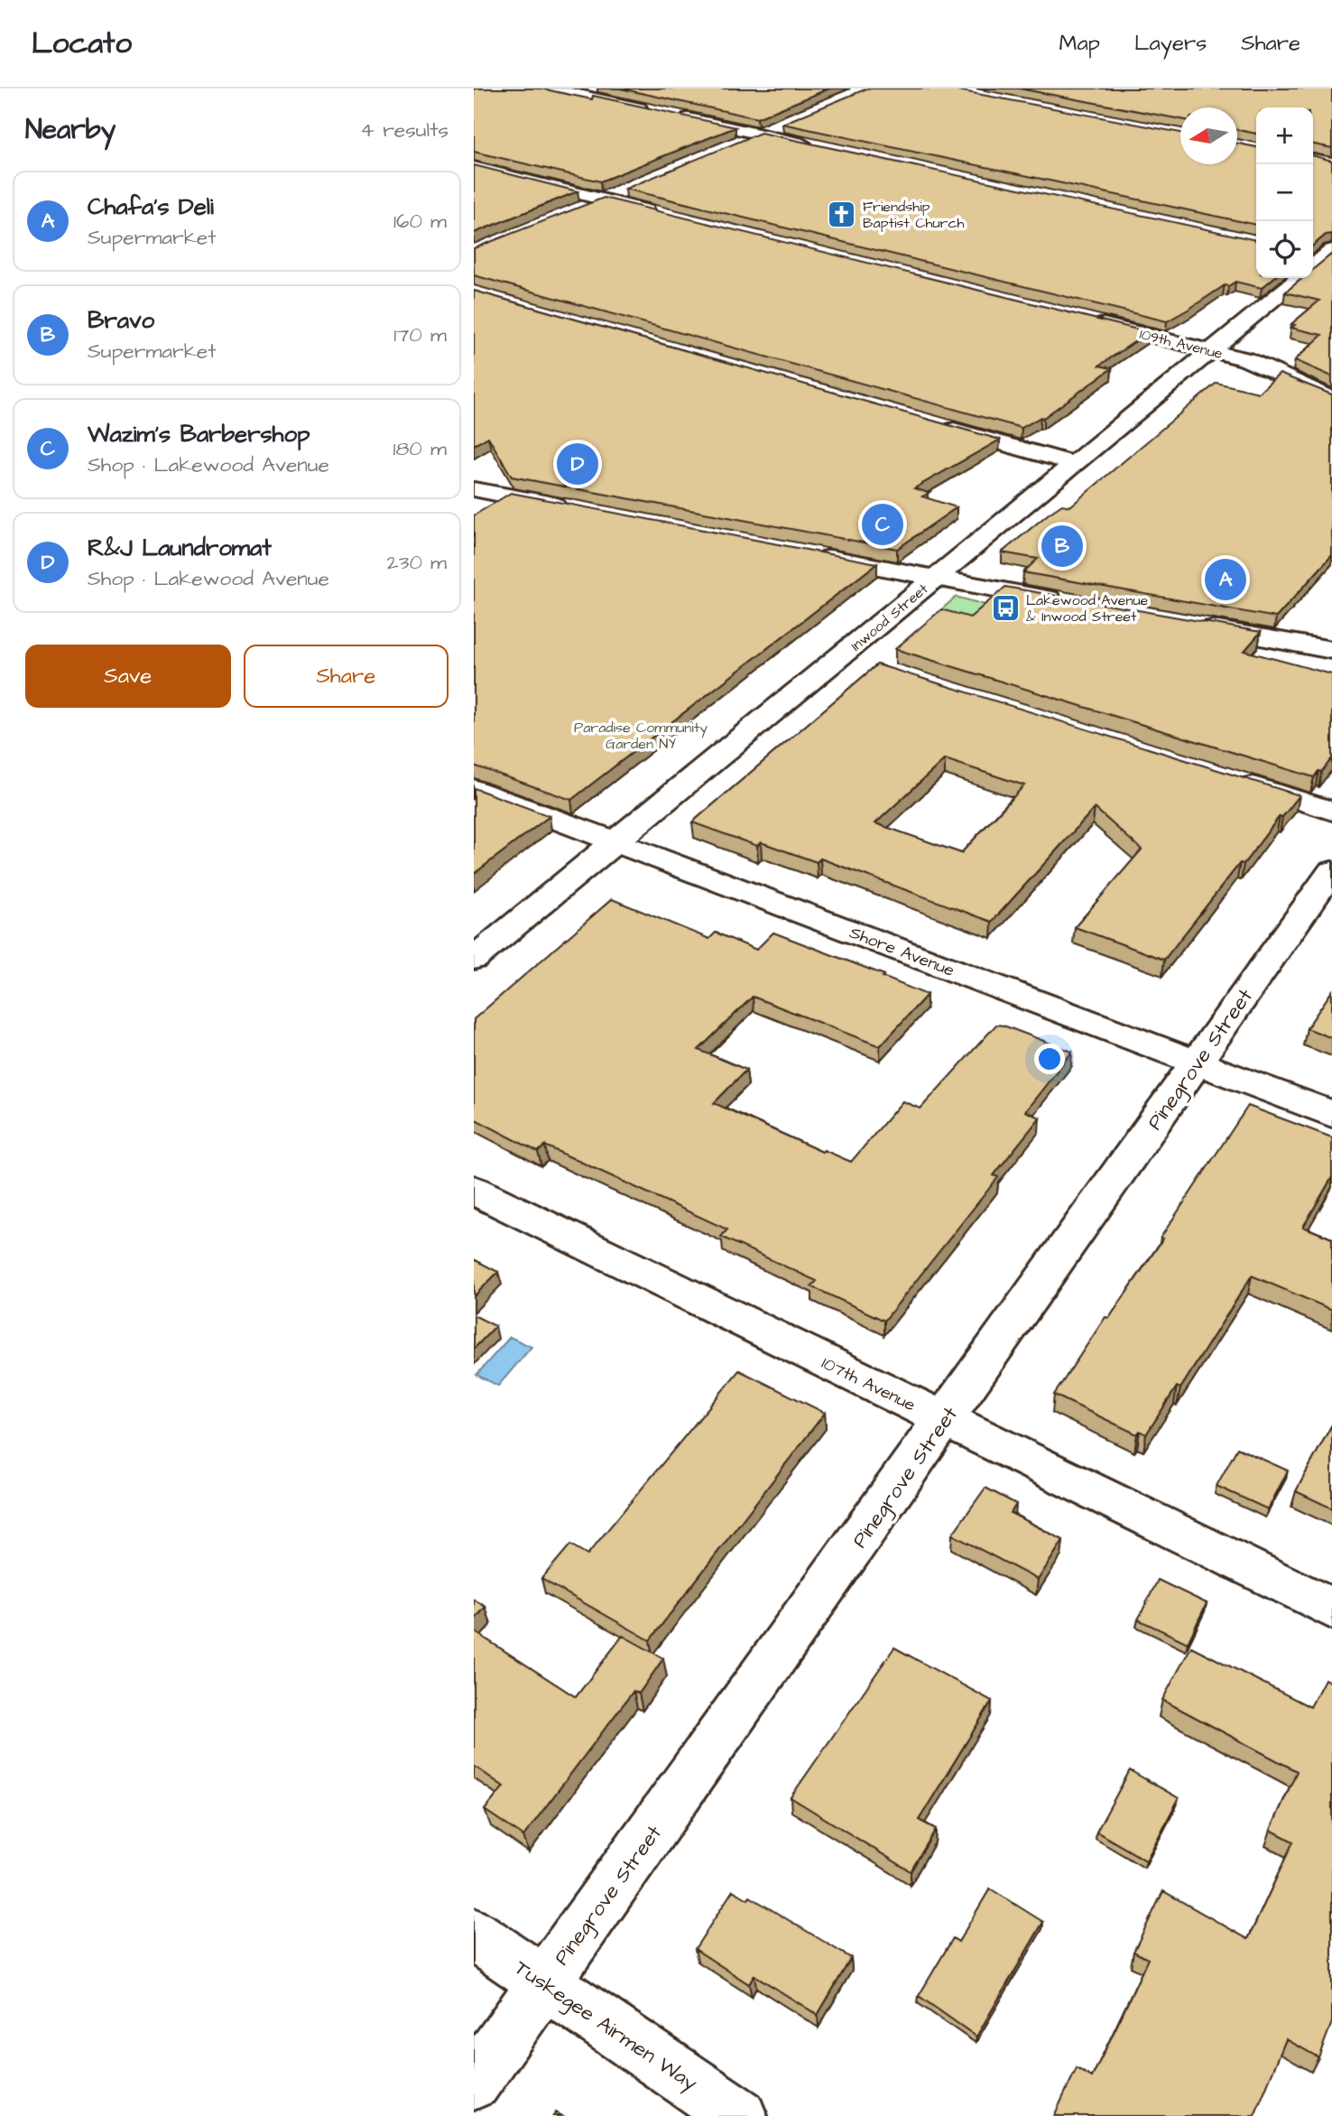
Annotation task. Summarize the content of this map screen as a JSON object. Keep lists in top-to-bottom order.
{
  "streets": {
    "street": [
      "109th Avenue",
      "Inwood Street",
      "Shore Avenue",
      "Pinegrove Street",
      "107th Avenue",
      "Tuskegee Airmen Way"
    ]
  },
  "crossings": [
    ["109th Avenue", "Inwood Street"],
    ["Inwood Street", "Shore Avenue"],
    ["Shore Avenue", "Pinegrove Street"],
    ["Pinegrove Street", "107th Avenue"],
    ["Pinegrove Street", "Tuskegee Airmen Way"]
  ],
  "parks": ["Paradise Community Garden NY"],
  "places": {
    "church": ["Friendship Baptist Church"],
    "bus stop": ["Lakewood Avenue & Inwood Street"]
  },
  "north": "left",
  "page": {
    "header": "Locato",
    "nav": ["Map", "Layers", "Share"],
    "heading": ["Nearby", "4 results"],
    "map_buttons": ["+", "−"],
    "list": [
      {
        "mark": "A",
        "name": "Chafa's Deli",
        "note": "Supermarket",
        "value": "160 m"
      },
      {
        "mark": "B",
        "name": "Bravo",
        "note": "Supermarket",
        "value": "170 m"
      },
      {
        "mark": "C",
        "name": "Wazim's Barbershop",
        "note": "Shop · Lakewood Avenue",
        "value": "180 m"
      },
      {
        "mark": "D",
        "name": "R&J Laundromat",
        "note": "Shop · Lakewood Avenue",
        "value": "230 m"
      }
    ],
    "pins": [
      "D",
      "C",
      "B",
      "A"
    ],
    "buttons": ["Save", "Share"]
  }
}
